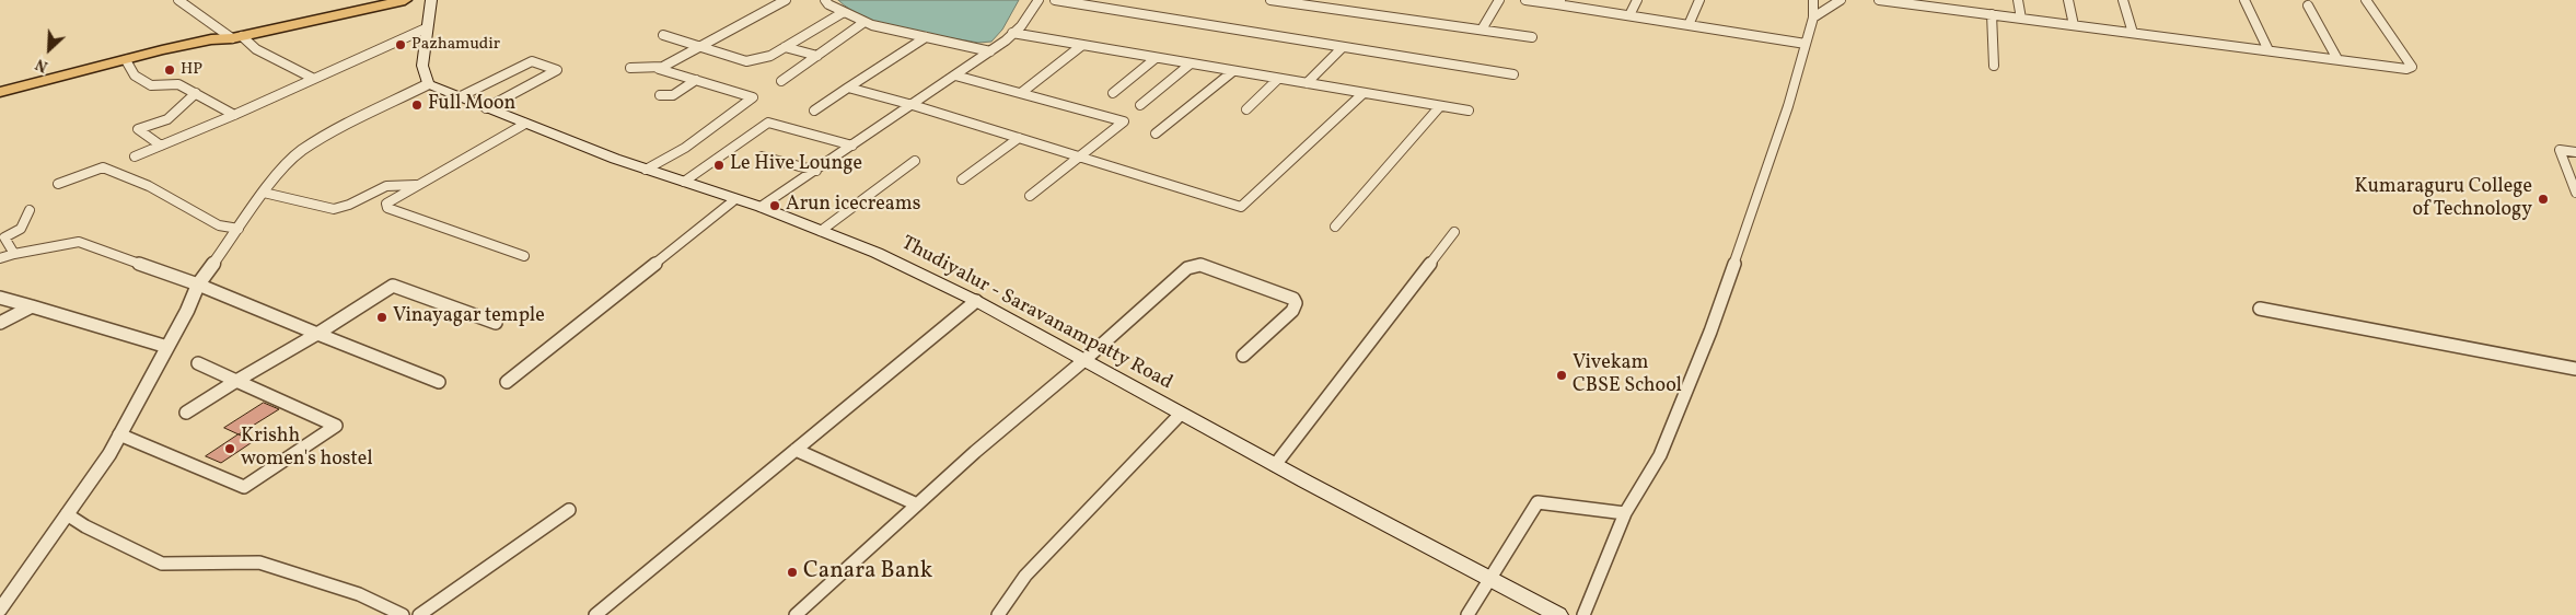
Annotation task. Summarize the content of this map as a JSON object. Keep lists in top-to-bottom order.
{
  "streets": {
    "main road": ["Thudiyalur - Saravanampatty Road"]
  },
  "places": [
    "Pazhamudir",
    "HP",
    "Full Moon",
    "Le Hive Lounge",
    "Kumaraguru College of Technology",
    "Arun icecreams",
    "Vinayagar temple",
    "Vivekam CBSE School",
    "Krishh women's hostel",
    "Canara Bank"
  ],
  "north": "bottom left"
}
